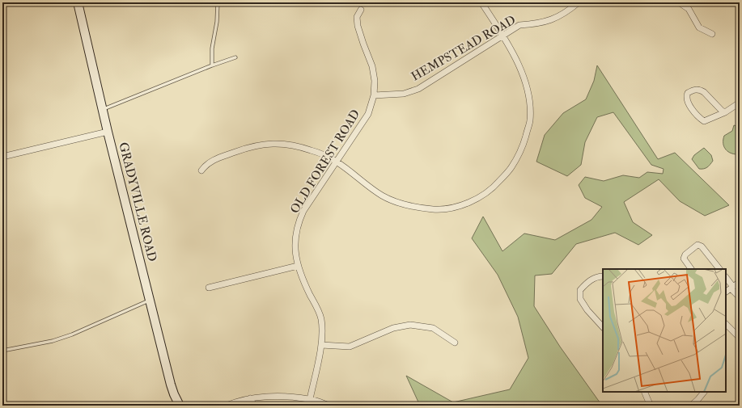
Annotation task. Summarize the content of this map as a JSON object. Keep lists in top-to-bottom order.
{
  "streets": {
    "street": ["HEMPSTEAD ROAD", "OLD FOREST ROAD", "GRADYVILLE ROAD"]
  },
  "crossings": [
    ["HEMPSTEAD ROAD", "OLD FOREST ROAD"]
  ]
}
